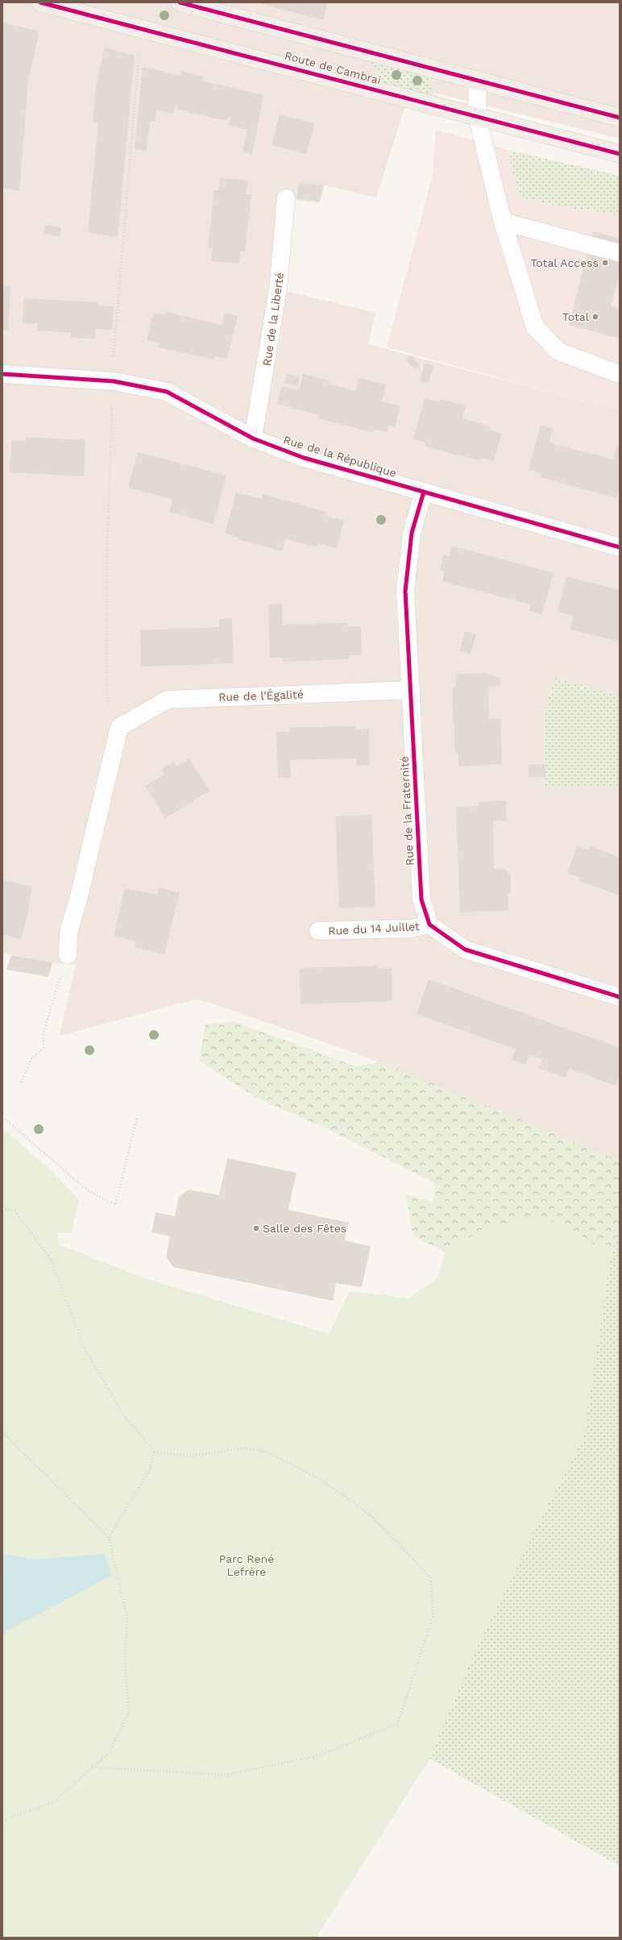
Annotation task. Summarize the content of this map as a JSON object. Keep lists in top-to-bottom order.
{
  "streets": {
    "main road": ["Route de Cambrai"],
    "street": [
      "Rue de la Liberté",
      "Rue de la République",
      "Rue de l'Égalité",
      "Rue de la Fraternité",
      "Rue du 14 Juillet"
    ]
  },
  "crossings": [
    ["Rue de la Liberté", "Rue de la République"],
    ["Rue de la République", "Rue de la Fraternité"],
    ["Rue de l'Égalité", "Rue de la Fraternité"],
    ["Rue de la Fraternité", "Rue du 14 Juillet"]
  ],
  "parks": ["Parc René Lefrère"],
  "places": ["Total Access", "Total", "Salle des Fêtes"]
}
